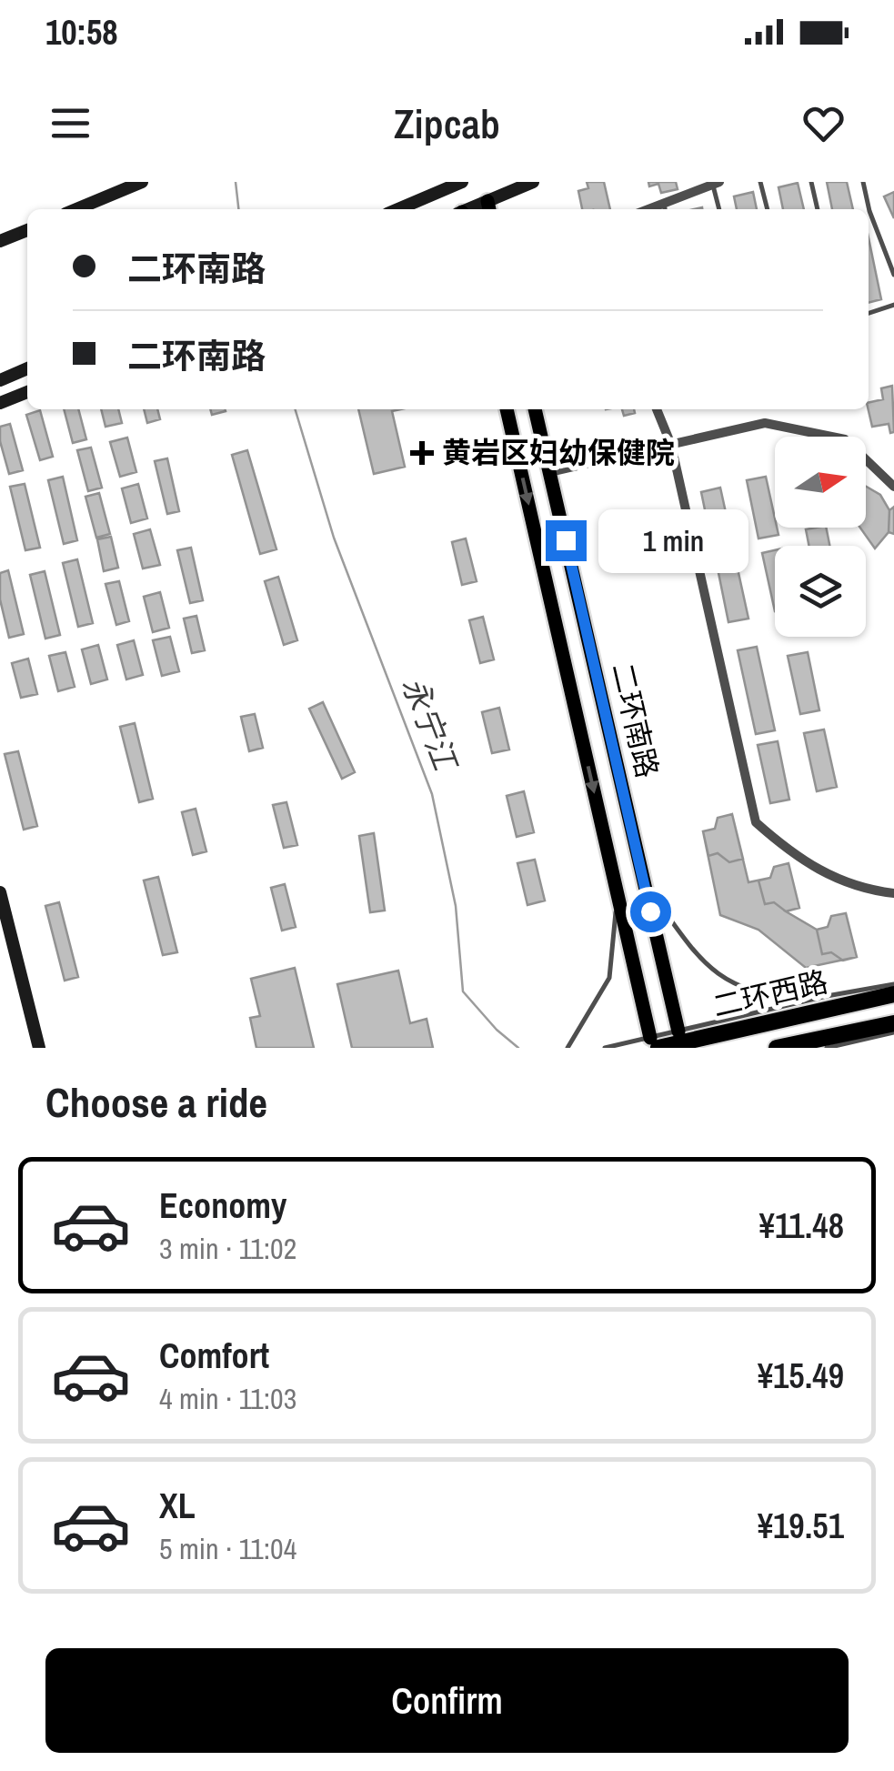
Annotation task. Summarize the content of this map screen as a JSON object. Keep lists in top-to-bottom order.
{
  "streets": {
    "highway": ["二环西路"],
    "main road": ["二环南路"]
  },
  "crossings": [
    ["二环南路", "二环西路"]
  ],
  "water": ["永宁江"],
  "places": {
    "health": ["黄岩区妇幼保健院"]
  },
  "north": "right",
  "page": {
    "status": "10:58",
    "header": "Zipcab",
    "banner": ["二环南路", "二环南路"],
    "bubble": "1 min",
    "heading": "Choose a ride",
    "list": [
      {
        "name": "Economy",
        "note": "3 min · 11:02",
        "value": "¥11.48"
      },
      {
        "name": "Comfort",
        "note": "4 min · 11:03",
        "value": "¥15.49"
      },
      {
        "name": "XL",
        "note": "5 min · 11:04",
        "value": "¥19.51"
      }
    ],
    "buttons": "Confirm"
  }
}
